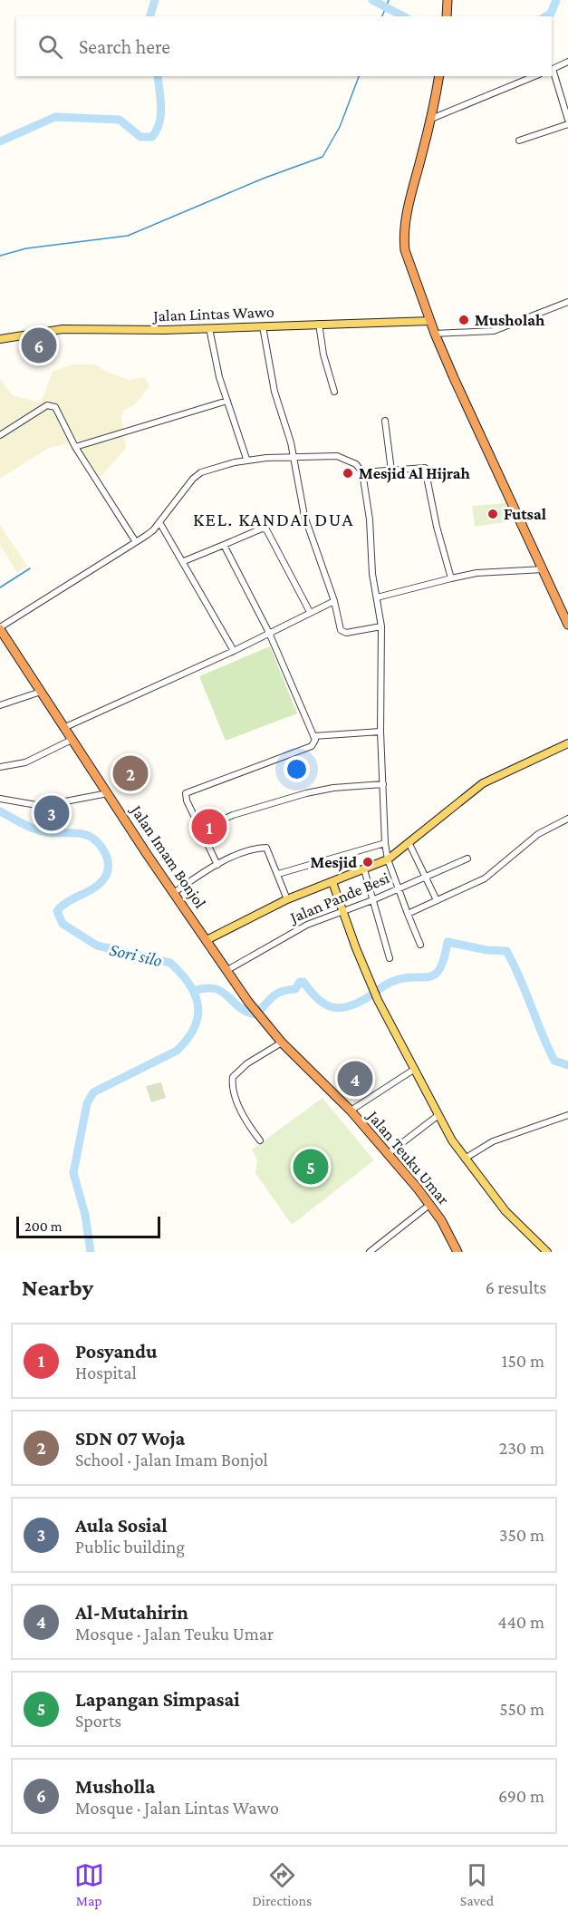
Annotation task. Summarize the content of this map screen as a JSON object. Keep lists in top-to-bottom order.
{
  "streets": {
    "highway": ["Jalan Imam Bonjol", "Jalan Teuku Umar"],
    "main road": ["Jalan Lintas Wawo"],
    "street": ["Jalan Pande Besi"]
  },
  "crossings": [
    ["Jalan Imam Bonjol", "Jalan Pande Besi"],
    ["Jalan Imam Bonjol", "Jalan Teuku Umar"]
  ],
  "districts": ["KEL. KANDAI DUA"],
  "water": ["Sori silo"],
  "places": [
    "Musholah",
    "Mesjid Al Hijrah",
    "Futsal",
    "Mesjid"
  ],
  "scale_bar": "200 m",
  "page": {
    "search": "Search here",
    "pins": [
      "6",
      "2",
      "3",
      "1",
      "4",
      "5"
    ],
    "scale": "200 m",
    "heading": ["Nearby", "6 results"],
    "list": [
      {
        "mark": "1",
        "name": "Posyandu",
        "note": "Hospital",
        "value": "150 m"
      },
      {
        "mark": "2",
        "name": "SDN 07 Woja",
        "note": "School · Jalan Imam Bonjol",
        "value": "230 m"
      },
      {
        "mark": "3",
        "name": "Aula Sosial",
        "note": "Public building",
        "value": "350 m"
      },
      {
        "mark": "4",
        "name": "Al-Mutahirin",
        "note": "Mosque · Jalan Teuku Umar",
        "value": "440 m"
      },
      {
        "mark": "5",
        "name": "Lapangan Simpasai",
        "note": "Sports",
        "value": "550 m"
      },
      {
        "mark": "6",
        "name": "Musholla",
        "note": "Mosque · Jalan Lintas Wawo",
        "value": "690 m"
      }
    ],
    "nav": ["Map", "Directions", "Saved"]
  }
}
